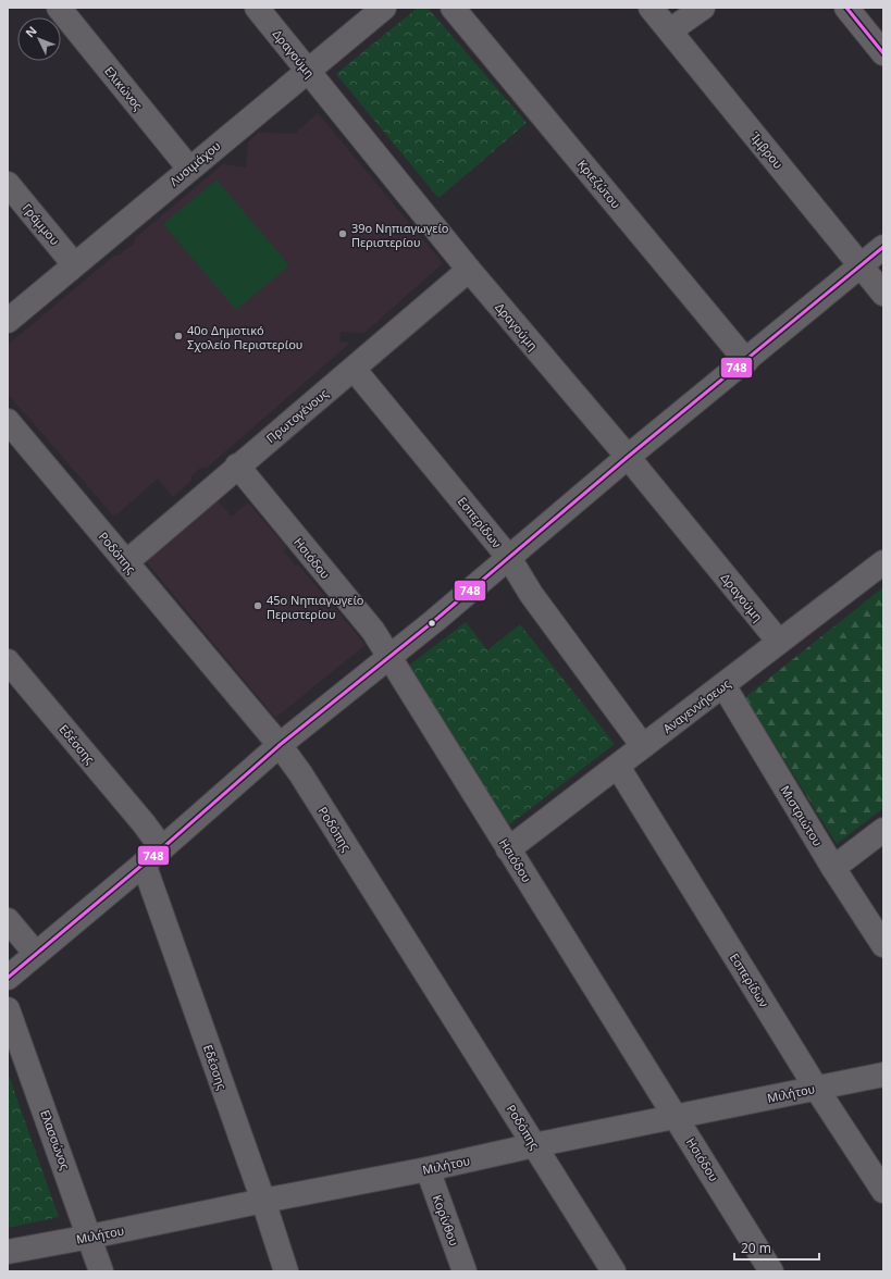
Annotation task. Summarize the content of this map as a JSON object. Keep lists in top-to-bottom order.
{
  "streets": {
    "street": [
      "Δραγούμη",
      "Ελικώνος",
      "Ίμβρου",
      "Λυσιμάχου",
      "Κριεζώτου",
      "Γράμμου",
      "Πρωτογένους",
      "Εσπερίδων",
      "Ροδόπης",
      "Ησιόδου",
      "Αναγεννήσεως",
      "Εδέσσης",
      "Μιστριώτου",
      "Μιλήτου",
      "Ελασσώνος",
      "Κορίνθου"
    ]
  },
  "crossings": [
    ["Δραγούμη", "Λυσιμάχου"],
    ["Δραγούμη", "Πρωτογένους"],
    ["Δραγούμη", "Αναγεννήσεως"],
    ["Ελικώνος", "Λυσιμάχου"],
    ["Λυσιμάχου", "Γράμμου"],
    ["Πρωτογένους", "Εσπερίδων"],
    ["Πρωτογένους", "Ροδόπης"],
    ["Πρωτογένους", "Ησιόδου"],
    ["Εσπερίδων", "Αναγεννήσεως"],
    ["Εσπερίδων", "Μιλήτου"],
    ["Ροδόπης", "Μιλήτου"],
    ["Ησιόδου", "Αναγεννήσεως"],
    ["Ησιόδου", "Μιλήτου"],
    ["Αναγεννήσεως", "Μιστριώτου"],
    ["Εδέσσης", "Μιλήτου"],
    ["Μιλήτου", "Ελασσώνος"],
    ["Μιλήτου", "Κορίνθου"]
  ],
  "places": ["39ο Νηπιαγωγείο Περιστερίου", "40ο Δημοτικό Σχολείο Περιστερίου", "45ο Νηπιαγωγείο Περιστερίου"],
  "lines": ["transit line 748"],
  "scale_bar": "20 m",
  "north": "top left"
}
